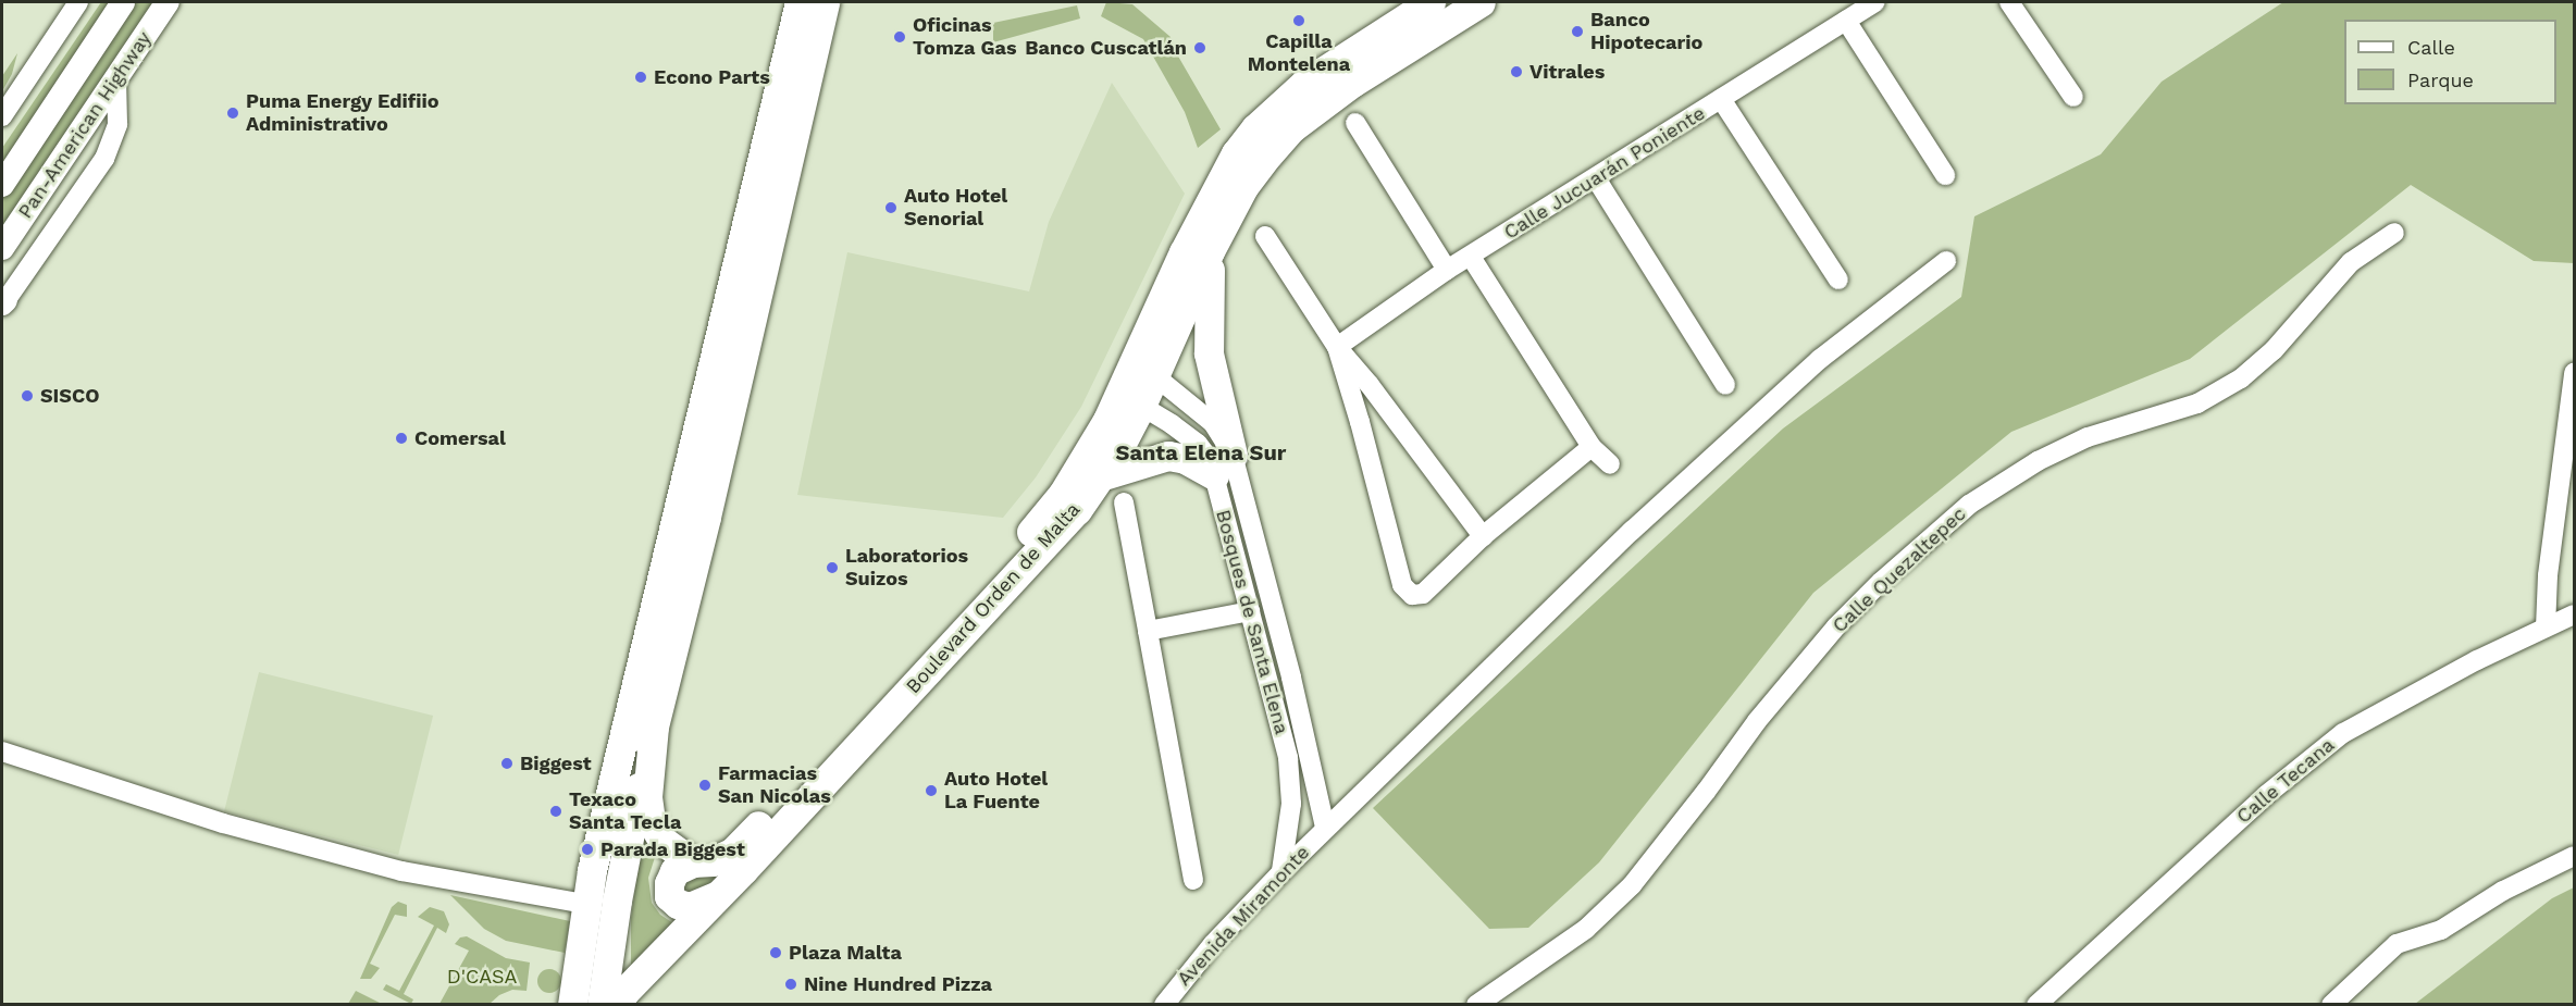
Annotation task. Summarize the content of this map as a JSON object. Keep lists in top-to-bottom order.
{
  "streets": {
    "highway": ["Boulevard Orden de Malta"],
    "main road": ["Pan-American Highway"],
    "street": [
      "Calle Jucuarán Poniente",
      "Calle Quezaltepec",
      "Bosques de Santa Elena",
      "Calle Tecana",
      "Avenida Miramonte"
    ]
  },
  "crossings": [
    ["Boulevard Orden de Malta", "Bosques de Santa Elena"],
    ["Bosques de Santa Elena", "Avenida Miramonte"]
  ],
  "districts": ["Santa Elena Sur"],
  "parks": ["D'CASA"],
  "places": [
    "Capilla Montelena",
    "Banco Hipotecario",
    "Oficinas Tomza Gas",
    "Banco Cuscatlán",
    "Vitrales",
    "Econo Parts",
    "Puma Energy Edifiio Administrativo",
    "Auto Hotel Senorial",
    "SISCO",
    "Comersal",
    "Laboratorios Suizos",
    "Biggest",
    "Farmacias San Nicolas",
    "Auto Hotel La Fuente",
    "Texaco Santa Tecla",
    "Parada Biggest",
    "Plaza Malta",
    "Nine Hundred Pizza"
  ],
  "legend": ["Calle", "Parque"]
}
